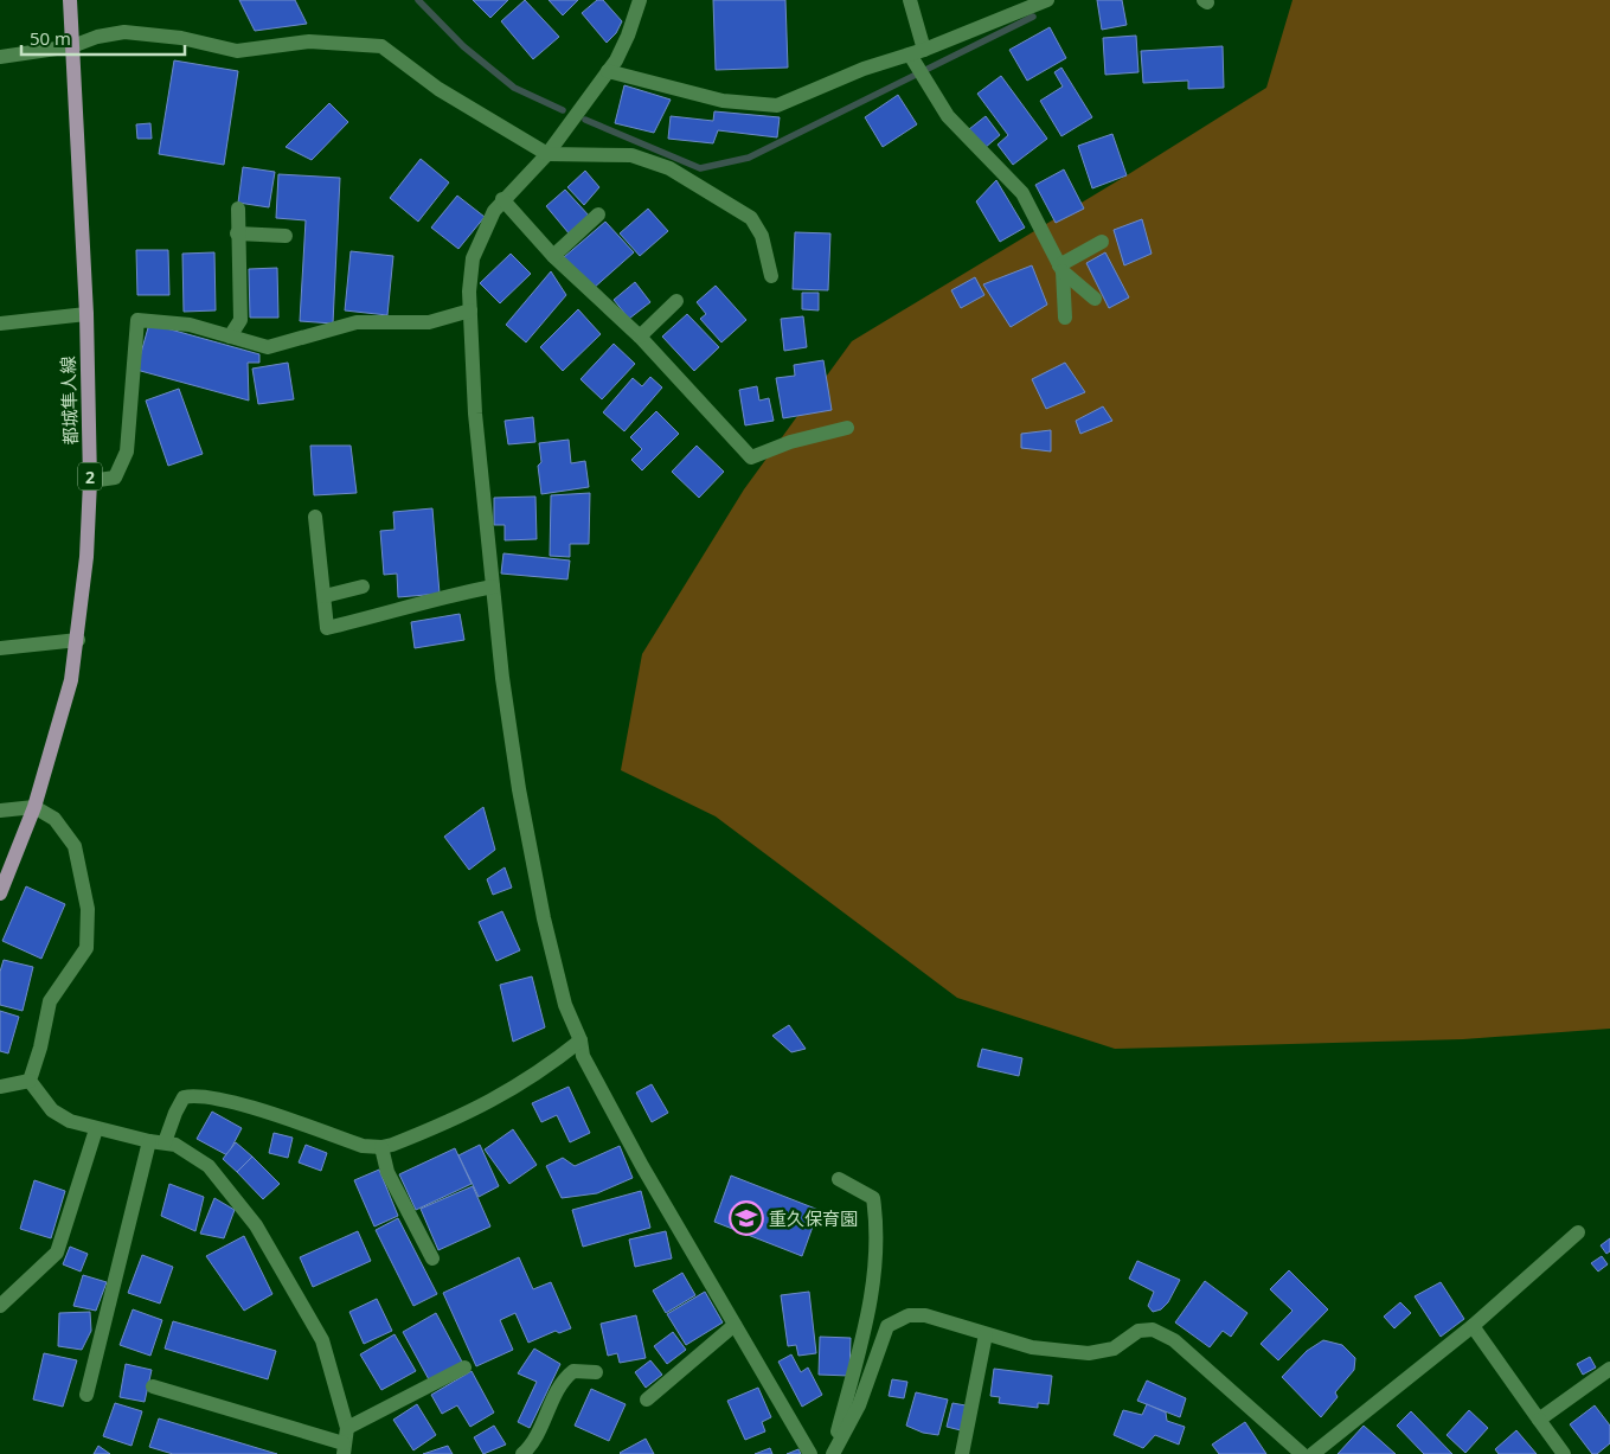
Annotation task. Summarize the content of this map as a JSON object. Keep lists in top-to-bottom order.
{
  "streets": {
    "main road": ["都城隼人線", "2"]
  },
  "places": {
    "school or university": ["重久保育園"]
  },
  "scale_bar": "50 m"
}
